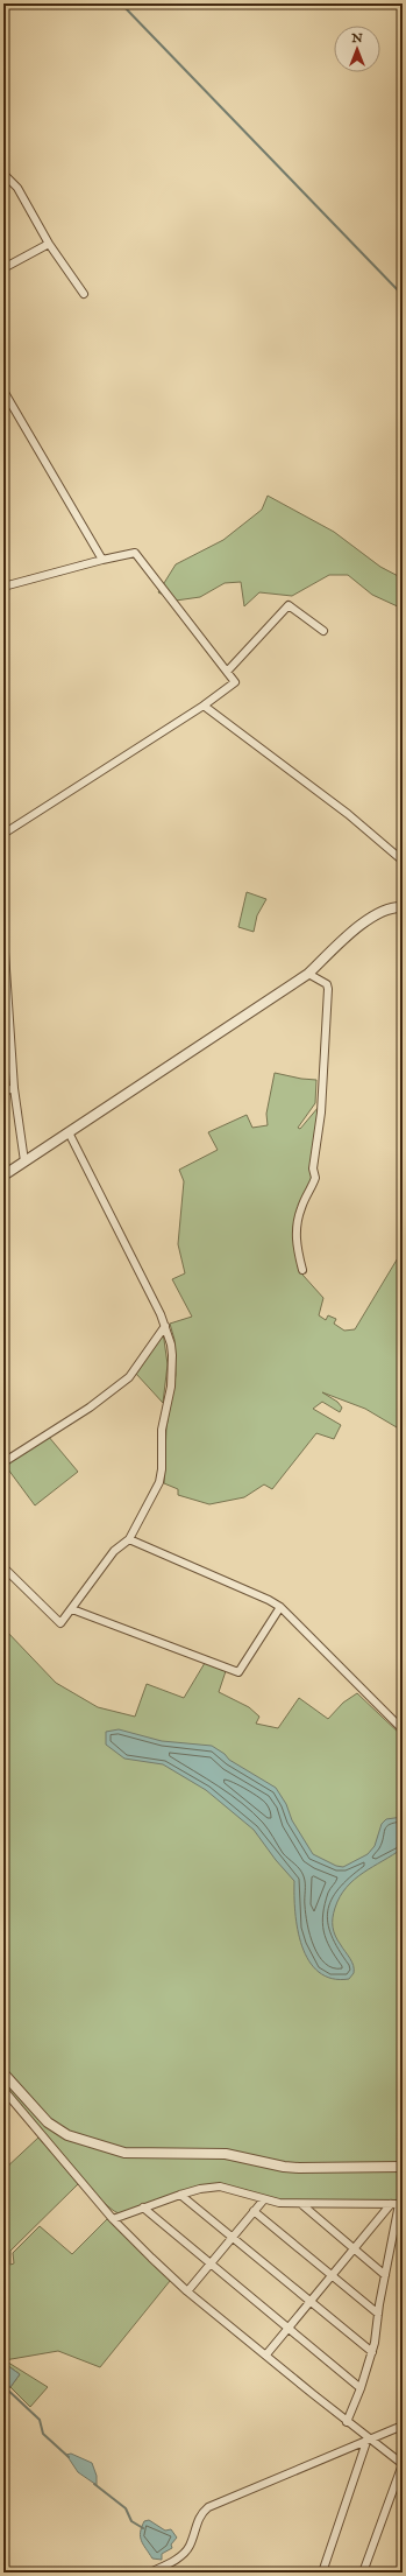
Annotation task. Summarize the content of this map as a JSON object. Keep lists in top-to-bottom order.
{
  "north": "top"
}
